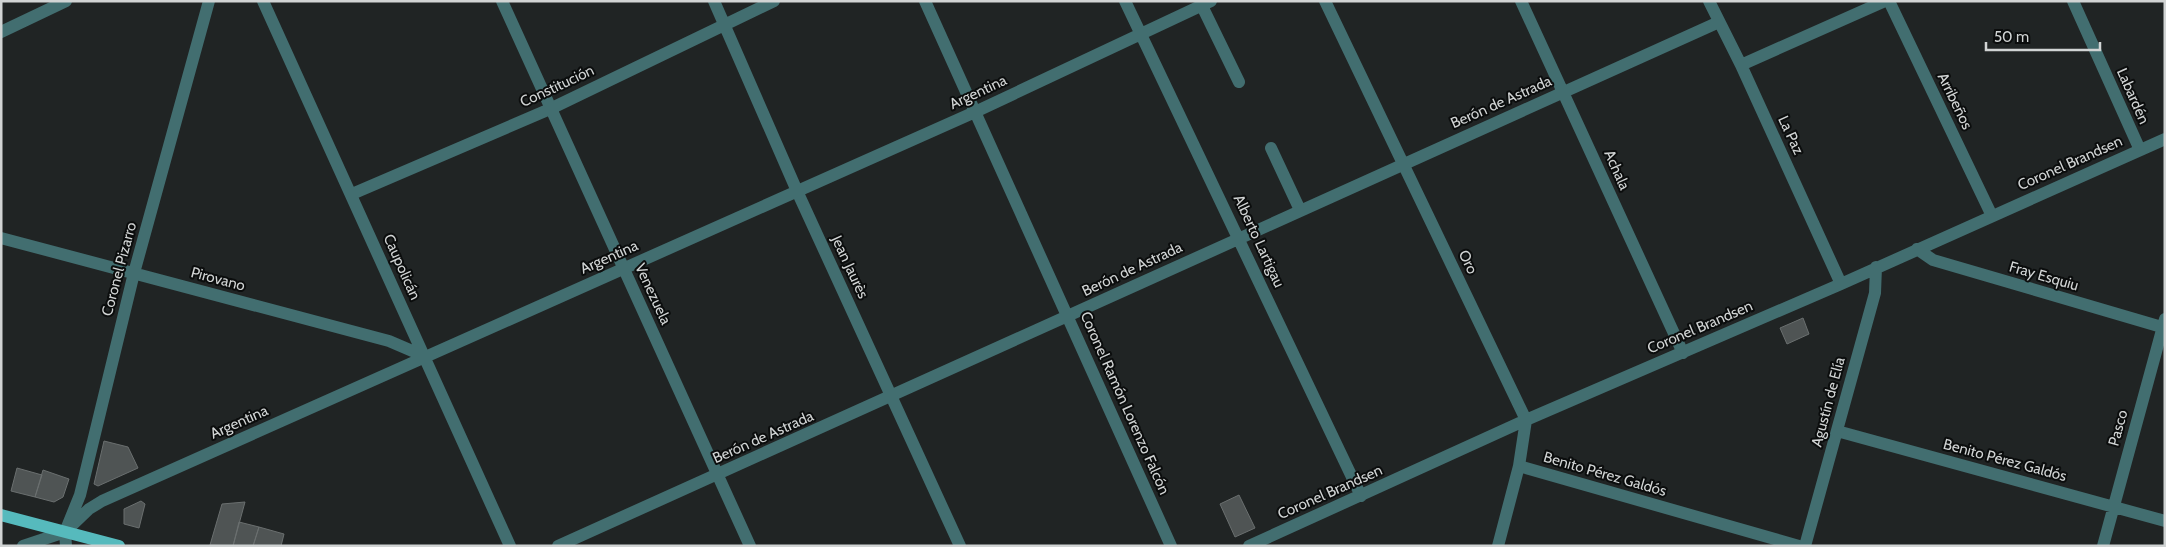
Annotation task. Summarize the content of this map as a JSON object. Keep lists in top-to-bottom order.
{
  "streets": {
    "street": [
      "Constitución",
      "Argentina",
      "Labardén",
      "Arribeños",
      "Berón de Astrada",
      "La Paz",
      "Coronel Brandsen",
      "Achala",
      "Alberto Lartigau",
      "Oro",
      "Caupolicán",
      "Jean Jaurès",
      "Coronel Pizarro",
      "Fray Esquiu",
      "Pirovano",
      "Venezuela",
      "Agustín de Elía",
      "Coronel Ramón Lorenzo Falcón",
      "Pasco",
      "Benito Pérez Galdós"
    ]
  },
  "crossings": [
    ["Constitución", "Caupolicán"],
    ["Constitución", "Jean Jaurès"],
    ["Constitución", "Venezuela"],
    ["Argentina", "Alberto Lartigau"],
    ["Argentina", "Caupolicán"],
    ["Argentina", "Jean Jaurès"],
    ["Argentina", "Coronel Pizarro"],
    ["Argentina", "Pirovano"],
    ["Argentina", "Venezuela"],
    ["Argentina", "Coronel Ramón Lorenzo Falcón"],
    ["Labardén", "Coronel Brandsen"],
    ["Arribeños", "Coronel Brandsen"],
    ["Berón de Astrada", "La Paz"],
    ["Berón de Astrada", "Achala"],
    ["Berón de Astrada", "Alberto Lartigau"],
    ["Berón de Astrada", "Oro"],
    ["Berón de Astrada", "Jean Jaurès"],
    ["Berón de Astrada", "Venezuela"],
    ["Berón de Astrada", "Coronel Ramón Lorenzo Falcón"],
    ["La Paz", "Coronel Brandsen"],
    ["Coronel Brandsen", "Achala"],
    ["Coronel Brandsen", "Alberto Lartigau"],
    ["Coronel Brandsen", "Oro"],
    ["Coronel Brandsen", "Fray Esquiu"],
    ["Coronel Brandsen", "Agustín de Elía"],
    ["Caupolicán", "Pirovano"],
    ["Coronel Pizarro", "Pirovano"],
    ["Fray Esquiu", "Pasco"],
    ["Agustín de Elía", "Benito Pérez Galdós"],
    ["Pasco", "Benito Pérez Galdós"]
  ],
  "scale_bar": "50 m"
}
